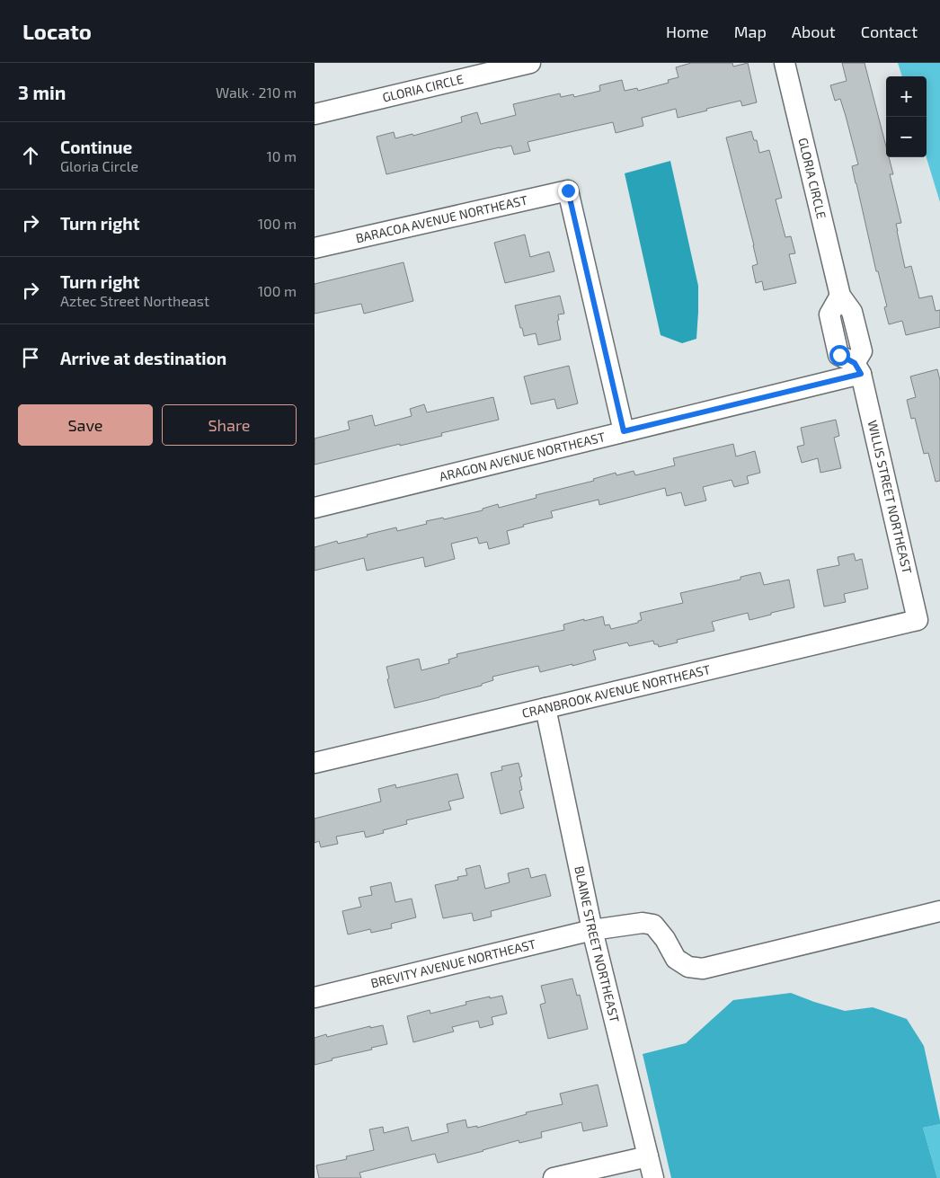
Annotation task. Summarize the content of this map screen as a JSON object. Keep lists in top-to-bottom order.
{
  "streets": {
    "street": [
      "GLORIA CIRCLE",
      "BARACOA AVENUE NORTHEAST",
      "ARAGON AVENUE NORTHEAST",
      "WILLIS STREET NORTHEAST",
      "CRANBROOK AVENUE NORTHEAST",
      "BLAINE STREET NORTHEAST",
      "BREVITY AVENUE NORTHEAST"
    ]
  },
  "crossings": [
    ["GLORIA CIRCLE", "ARAGON AVENUE NORTHEAST"],
    ["GLORIA CIRCLE", "WILLIS STREET NORTHEAST"],
    ["BARACOA AVENUE NORTHEAST", "ARAGON AVENUE NORTHEAST"],
    ["ARAGON AVENUE NORTHEAST", "WILLIS STREET NORTHEAST"],
    ["WILLIS STREET NORTHEAST", "CRANBROOK AVENUE NORTHEAST"],
    ["CRANBROOK AVENUE NORTHEAST", "BLAINE STREET NORTHEAST"],
    ["BLAINE STREET NORTHEAST", "BREVITY AVENUE NORTHEAST"]
  ],
  "page": {
    "header": "Locato",
    "nav": [
      "Home",
      "Map",
      "About",
      "Contact"
    ],
    "heading": ["3 min", "Walk · 210 m"],
    "map_buttons": ["+", "−"],
    "list": [
      ["Continue", "Gloria Circle", "10 m"],
      ["Turn right", "100 m"],
      ["Turn right", "Aztec Street Northeast", "100 m"],
      "Arrive at destination"
    ],
    "buttons": ["Save", "Share"]
  }
}
